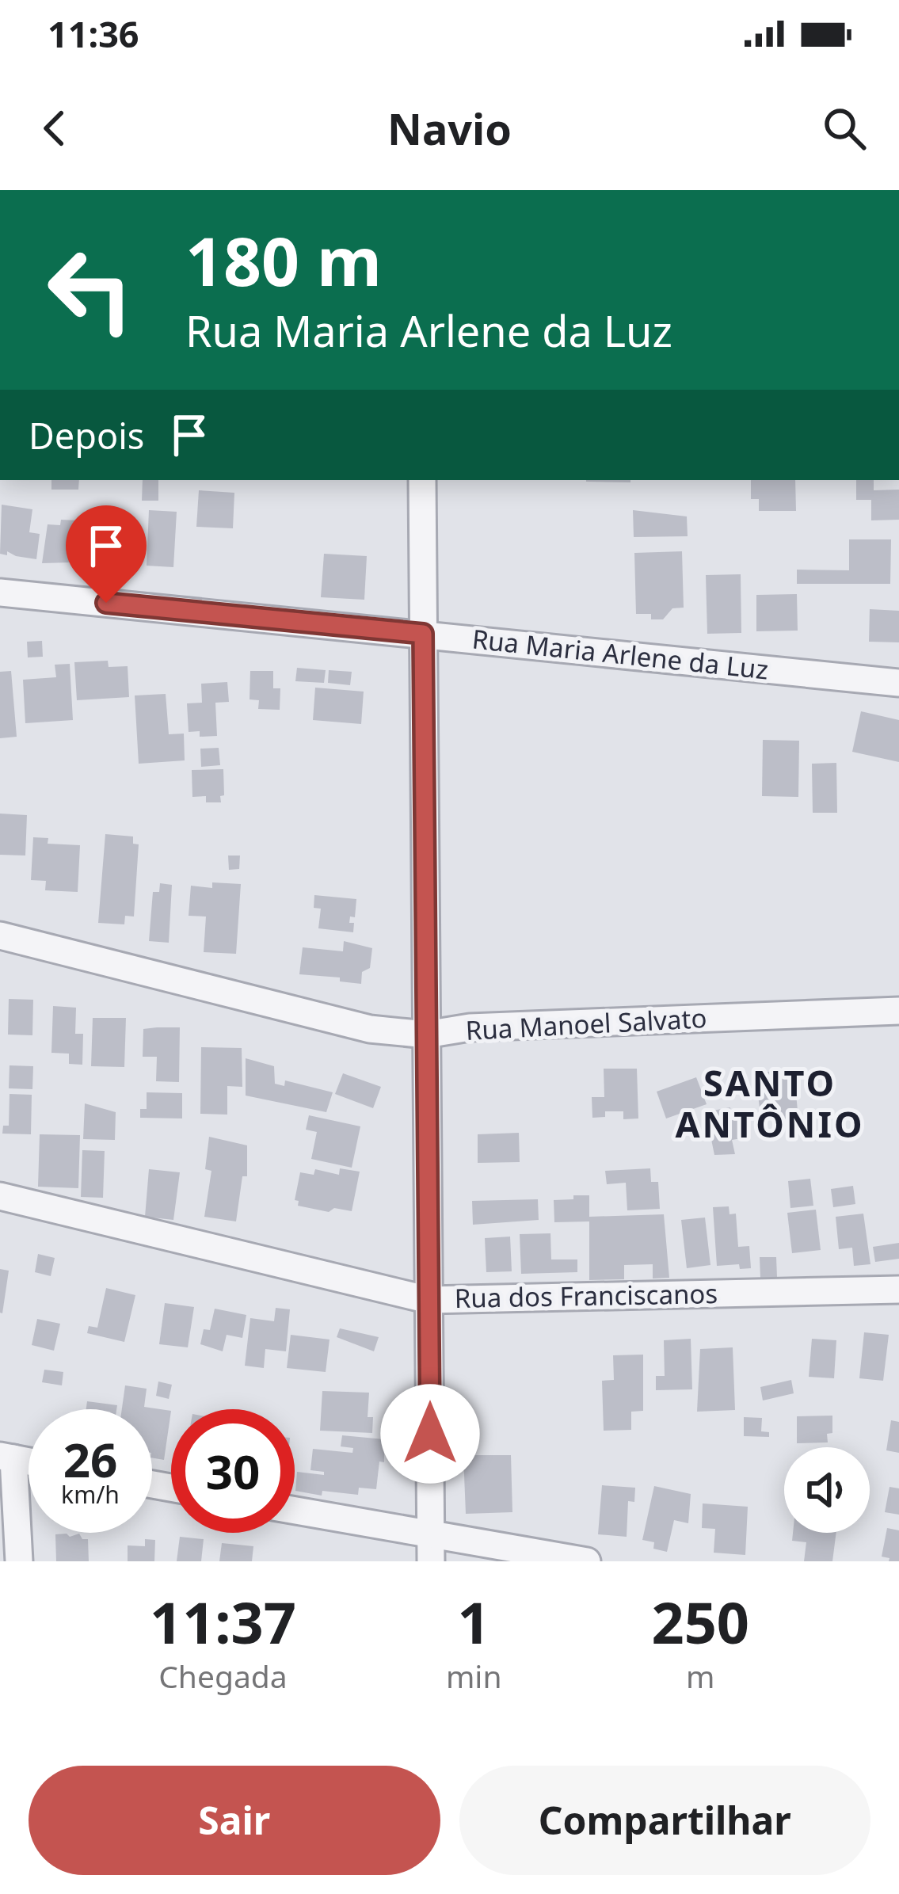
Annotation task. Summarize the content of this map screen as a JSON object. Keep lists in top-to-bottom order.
{
  "streets": {
    "street": ["Rua Maria Arlene da Luz", "Rua Manoel Salvato", "Rua dos Franciscanos"]
  },
  "districts": ["SANTO ANTÔNIO"],
  "page": {
    "status": "11:36",
    "header": "Navio",
    "turn": ["180 m", "Rua Maria Arlene da Luz"],
    "then": "Depois",
    "speed": "26 km/h",
    "limit": "30",
    "eta": [
      "11:37",
      "Chegada",
      "1",
      "min",
      "250",
      "m"
    ],
    "buttons": ["Sair", "Compartilhar"]
  }
}
